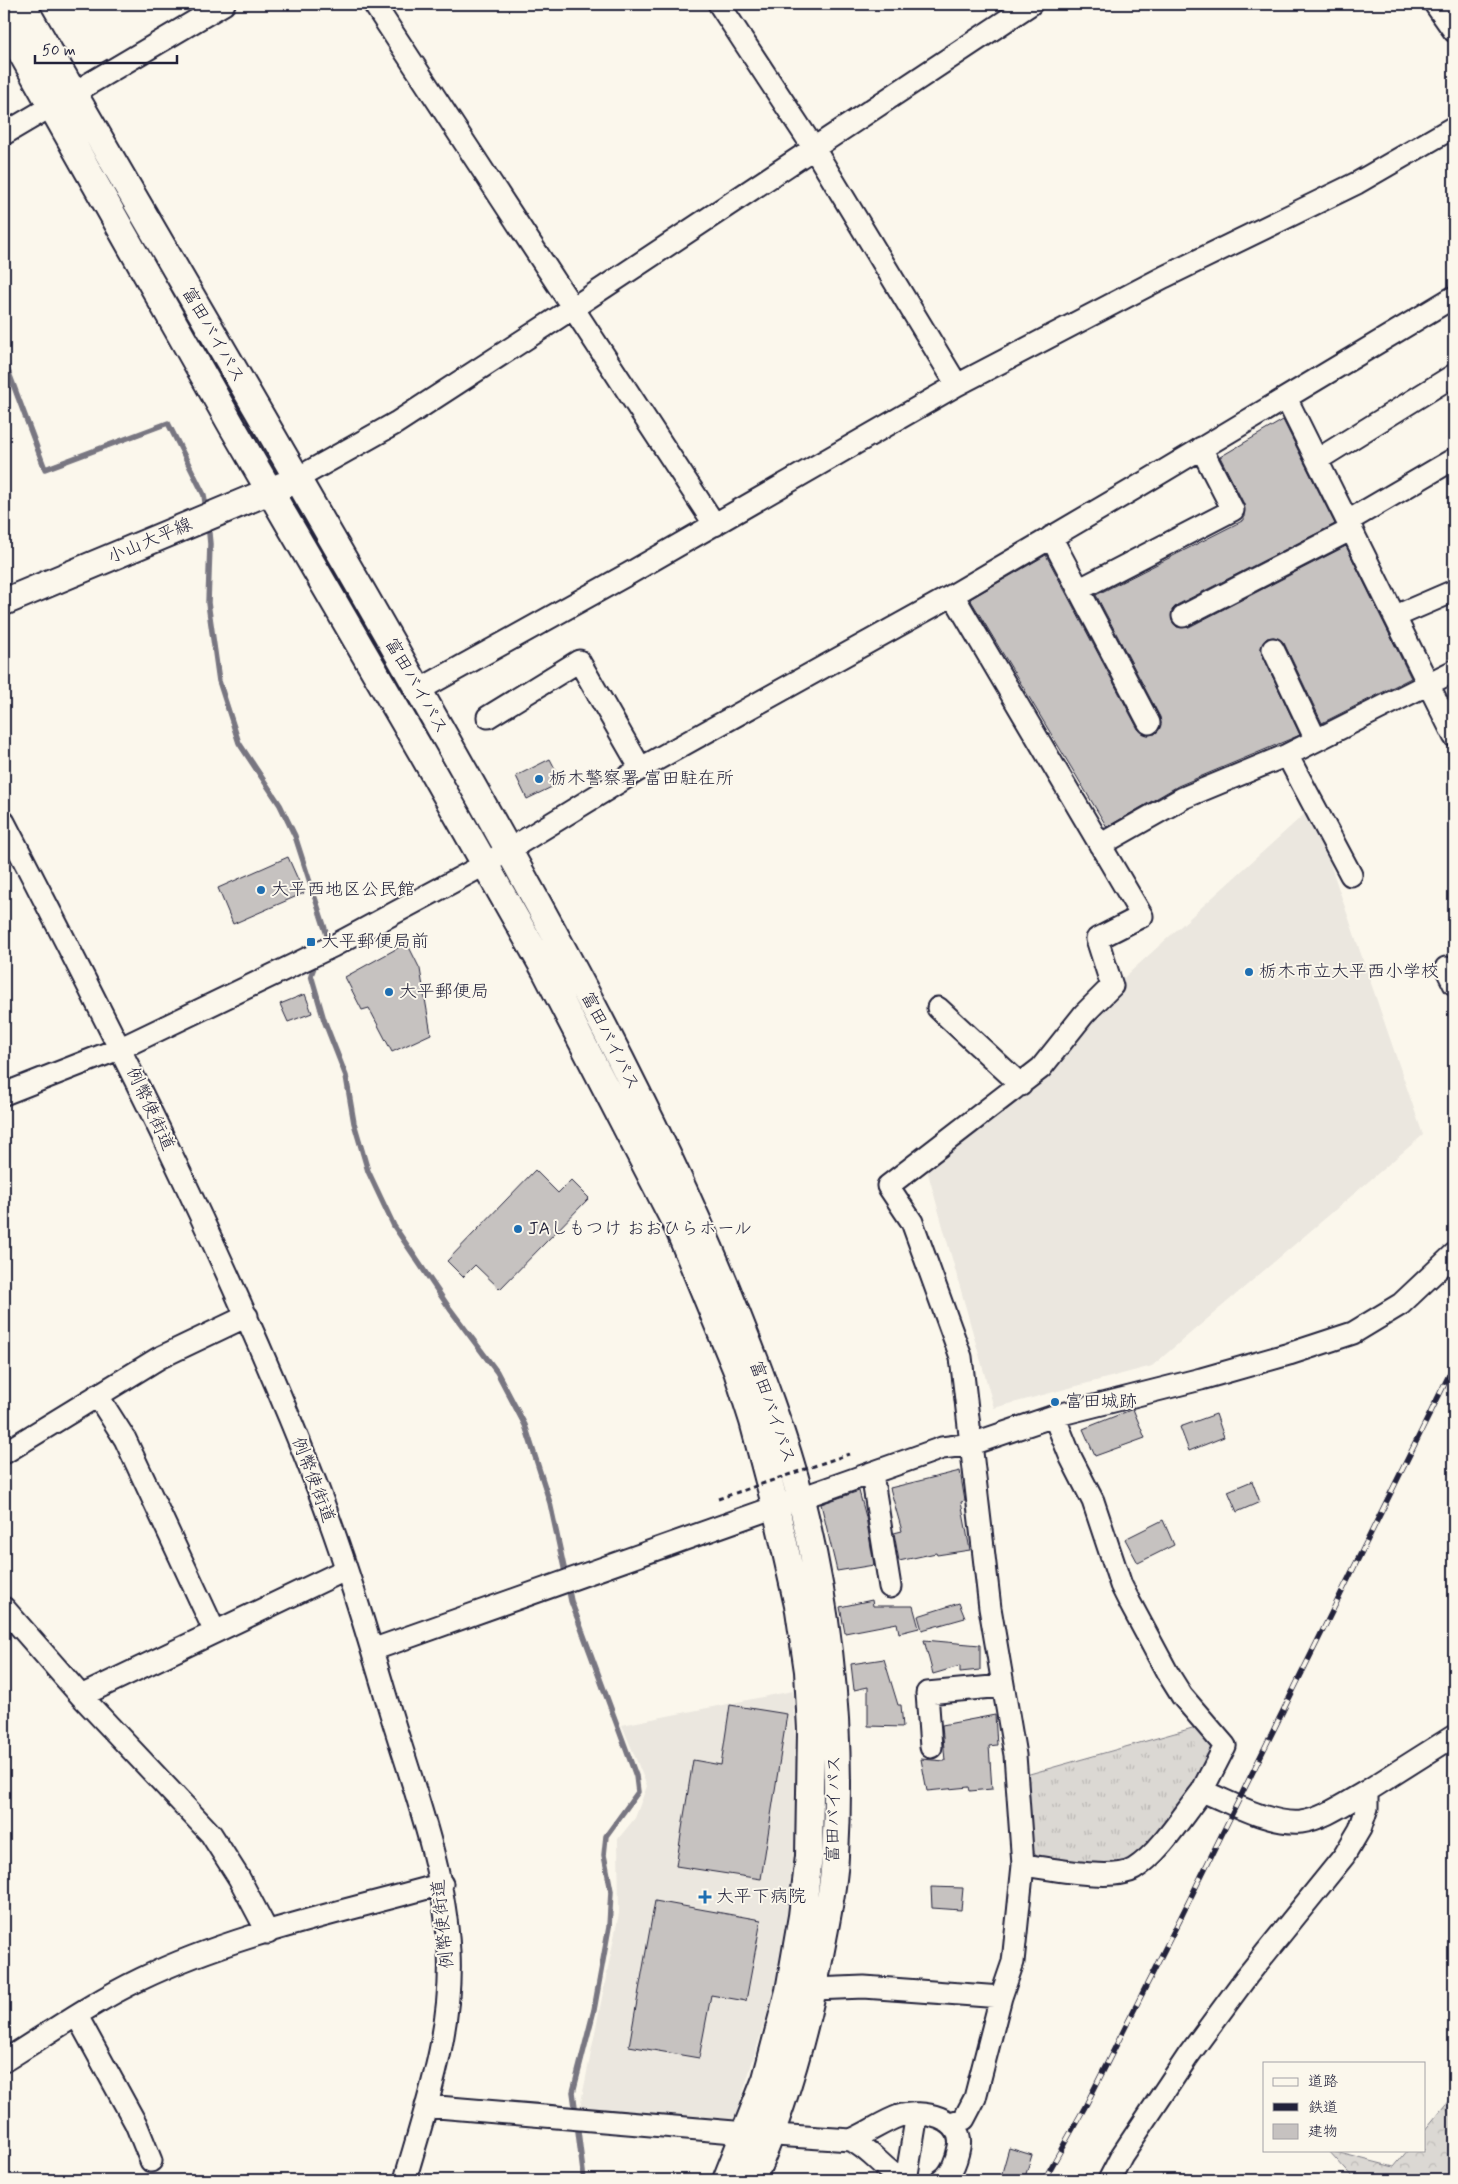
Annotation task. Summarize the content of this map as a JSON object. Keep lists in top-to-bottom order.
{
  "streets": {
    "main road": ["富田バイパス", "小山大平線"],
    "street": ["例幣使街道"]
  },
  "crossings": [
    ["富田バイパス", "小山大平線"]
  ],
  "places": {
    "other": [
      "栃木警察署 富田駐在所",
      "大平西地区公民館",
      "栃木市立大平西小学校",
      "大平郵便局",
      "JAしもつけ おおひらホール",
      "富田城跡"
    ],
    "transit": ["大平郵便局前"],
    "health": ["大平下病院"]
  },
  "legend": ["道路", "鉄道", "建物"],
  "scale_bar": "50 m"
}
